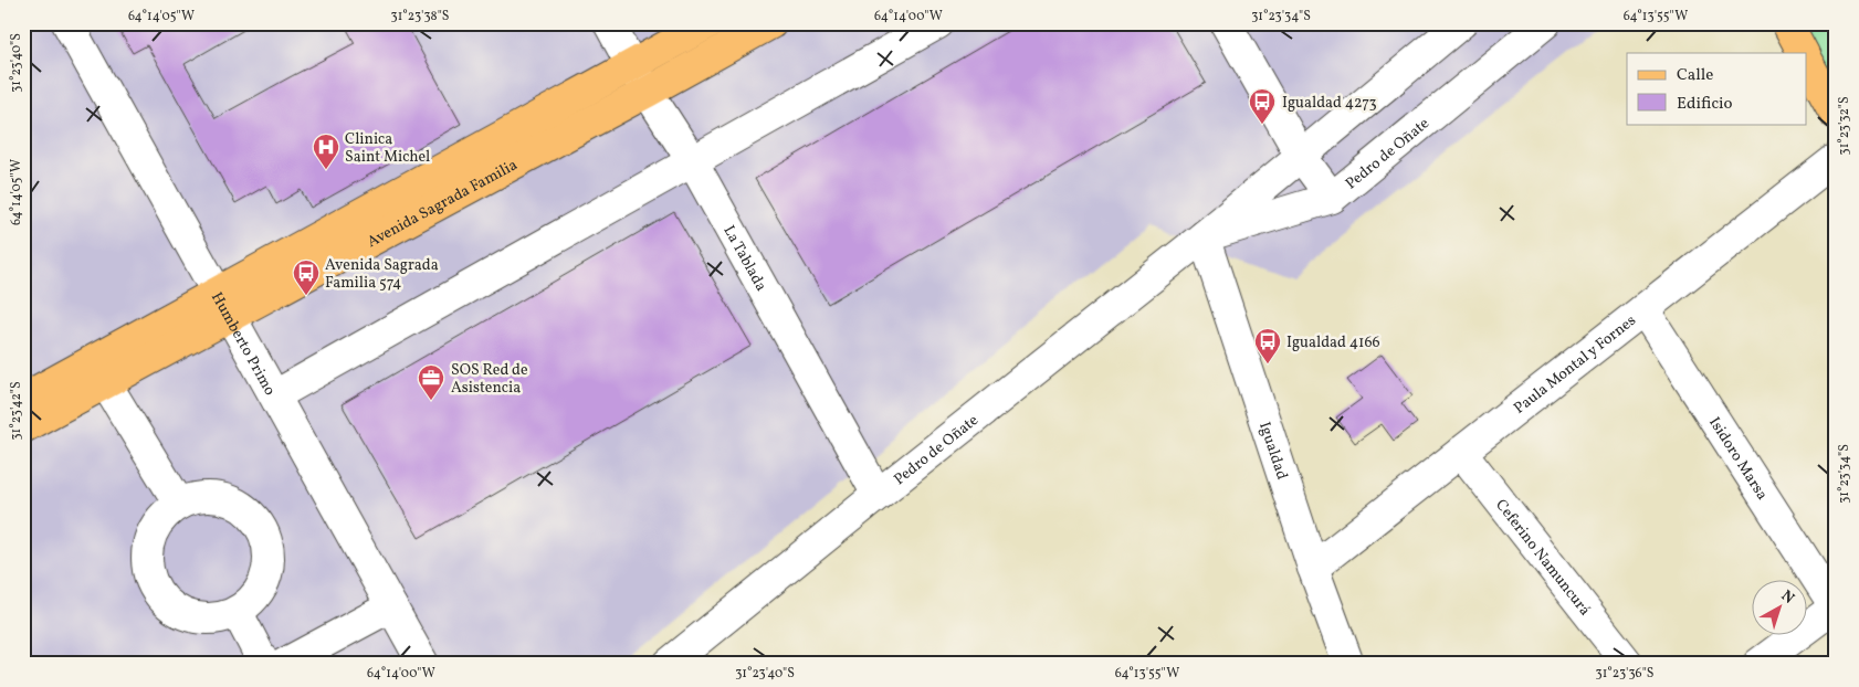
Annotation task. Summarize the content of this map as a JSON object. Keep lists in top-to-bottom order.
{
  "streets": {
    "main road": ["Avenida Sagrada Familia"],
    "street": [
      "Pedro de Oñate",
      "La Tablada",
      "Humberto Primo",
      "Paula Montal y Fornes",
      "Igualdad",
      "Isidoro Marsa",
      "Ceferino Namuncurá"
    ]
  },
  "crossings": [
    ["Pedro de Oñate", "La Tablada"],
    ["Pedro de Oñate", "Igualdad"],
    ["Avenida Sagrada Familia", "La Tablada"],
    ["Avenida Sagrada Familia", "Humberto Primo"],
    ["Paula Montal y Fornes", "Igualdad"],
    ["Paula Montal y Fornes", "Isidoro Marsa"],
    ["Paula Montal y Fornes", "Ceferino Namuncurá"]
  ],
  "places": {
    "bus stop": ["Igualdad 4273", "Avenida Sagrada Familia 574", "Igualdad 4166"],
    "hospital": ["Clinica Saint Michel"],
    "office": ["SOS Red de Asistencia"]
  },
  "legend": ["Calle", "Edificio"],
  "north": "top right",
  "coordinates": [
    "64°14'05\"W",
    "31°23'38\"S",
    "64°14'00\"W",
    "31°23'34\"S",
    "64°13'55\"W",
    "31°23'40\"S",
    "31°23'32\"S",
    "31°23'42\"S",
    "31°23'36\"S"
  ]
}
